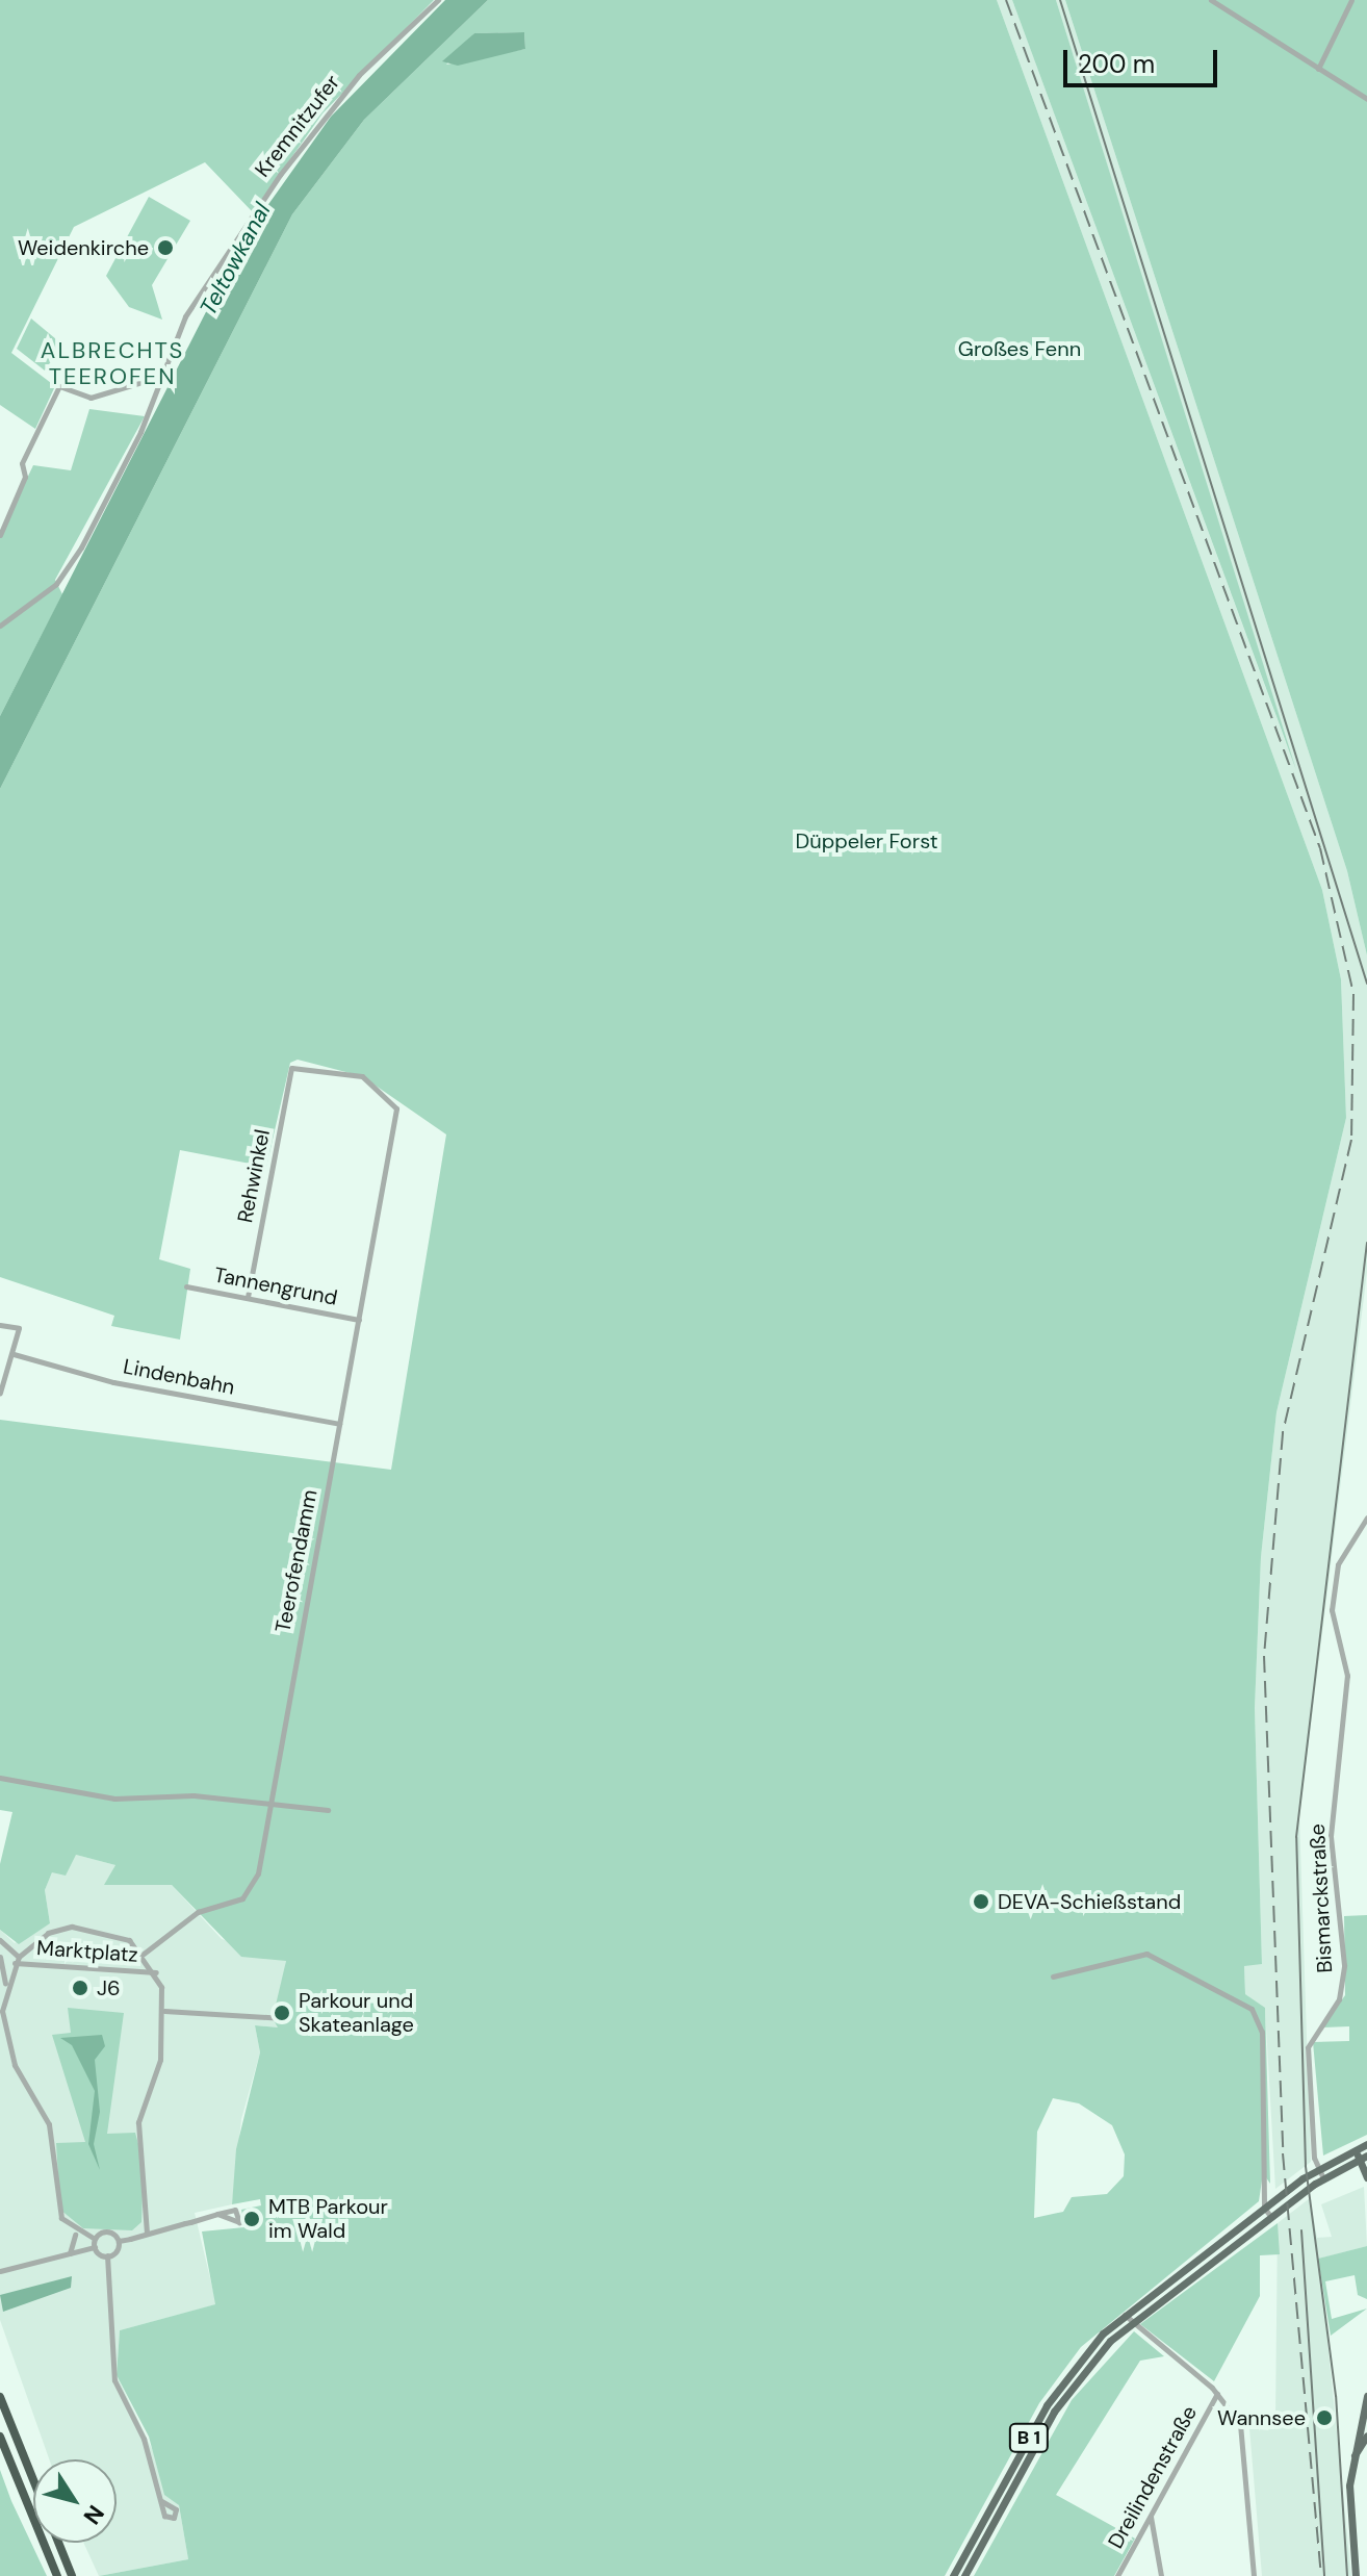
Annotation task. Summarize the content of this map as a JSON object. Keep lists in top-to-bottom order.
{
  "streets": {
    "main road": ["B 1"],
    "street": [
      "Kremnitzufer",
      "Rehwinkel",
      "Tannengrund",
      "Lindenbahn",
      "Teerofendamm",
      "Bismarckstraße",
      "Marktplatz",
      "Dreilindenstraße"
    ]
  },
  "crossings": [
    ["Rehwinkel", "Tannengrund"],
    ["Rehwinkel", "Teerofendamm"],
    ["Tannengrund", "Teerofendamm"],
    ["Lindenbahn", "Teerofendamm"],
    ["Bismarckstraße", "B 1"]
  ],
  "districts": ["ALBRECHTS TEEROFEN"],
  "water": ["Teltowkanal"],
  "parks": ["Großes Fenn", "Düppeler Forst"],
  "places": [
    "Weidenkirche",
    "DEVA-Schießstand",
    "J6",
    "Parkour und Skateanlage",
    "MTB Parkour im Wald",
    "Wannsee"
  ],
  "scale_bar": "200 m",
  "north": "bottom right"
}
